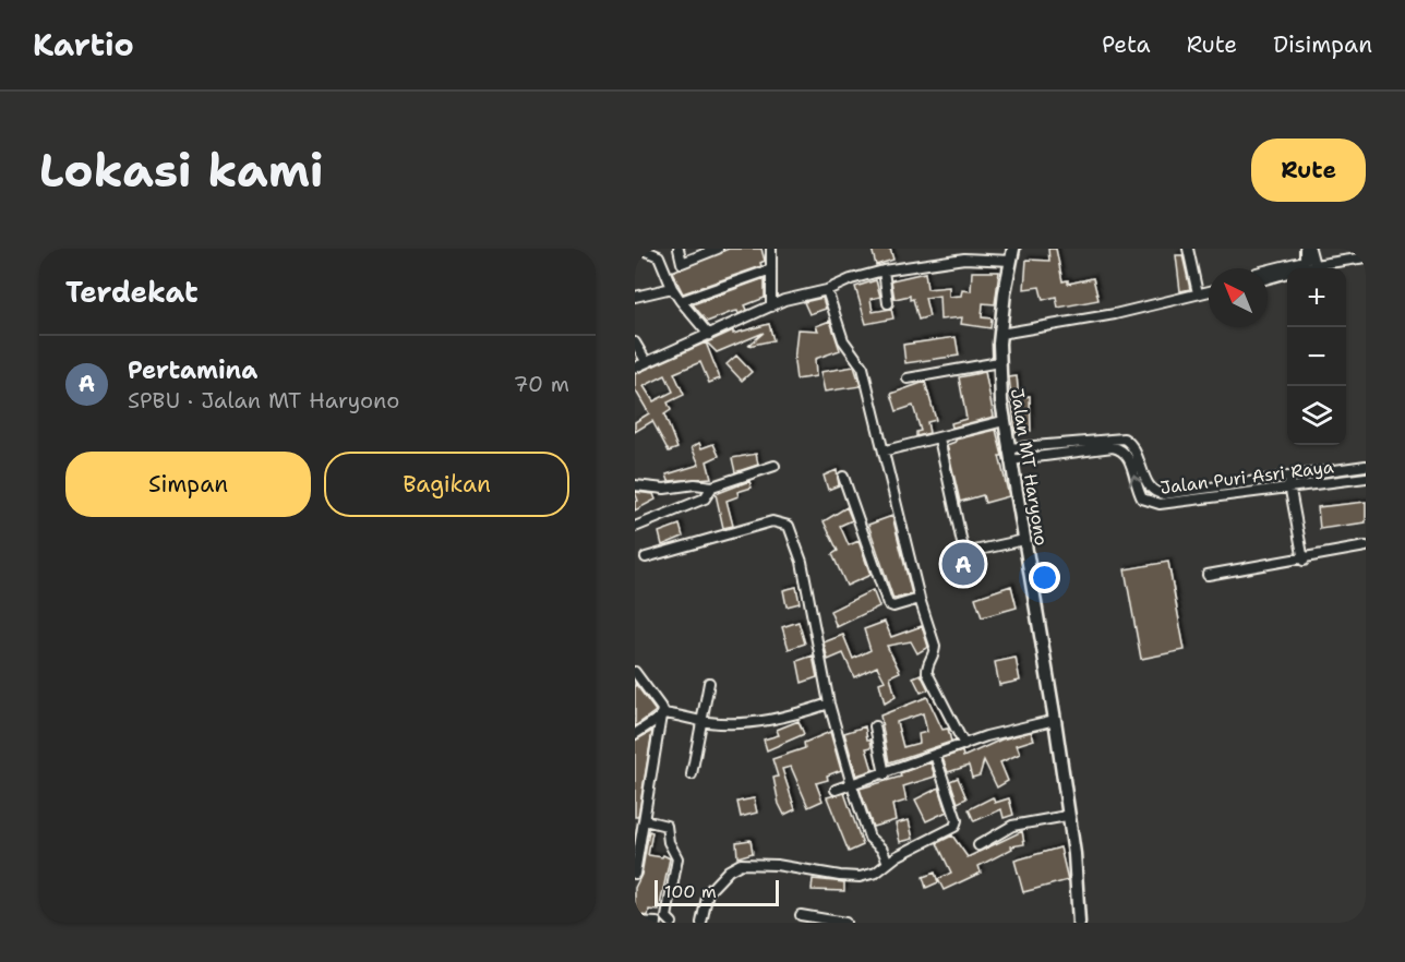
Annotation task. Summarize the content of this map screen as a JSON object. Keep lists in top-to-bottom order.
{
  "streets": {
    "main road": ["Jalan MT Haryono"],
    "street": ["Jalan Puri Asri Raya"]
  },
  "crossings": [
    ["Jalan MT Haryono", "Jalan Puri Asri Raya"]
  ],
  "scale_bar": "100 m",
  "north": "top left",
  "page": {
    "header": "Kartio",
    "nav": ["Peta", "Rute", "Disimpan"],
    "buttons": [
      "Rute",
      ["Simpan", "Bagikan"]
    ],
    "title": "Lokasi kami",
    "heading": "Terdekat",
    "map_buttons": ["+", "−"],
    "list": [
      {
        "mark": "A",
        "name": "Pertamina",
        "note": "SPBU · Jalan MT Haryono",
        "value": "70 m"
      }
    ],
    "pins": "A",
    "scale": "100 m"
  }
}
